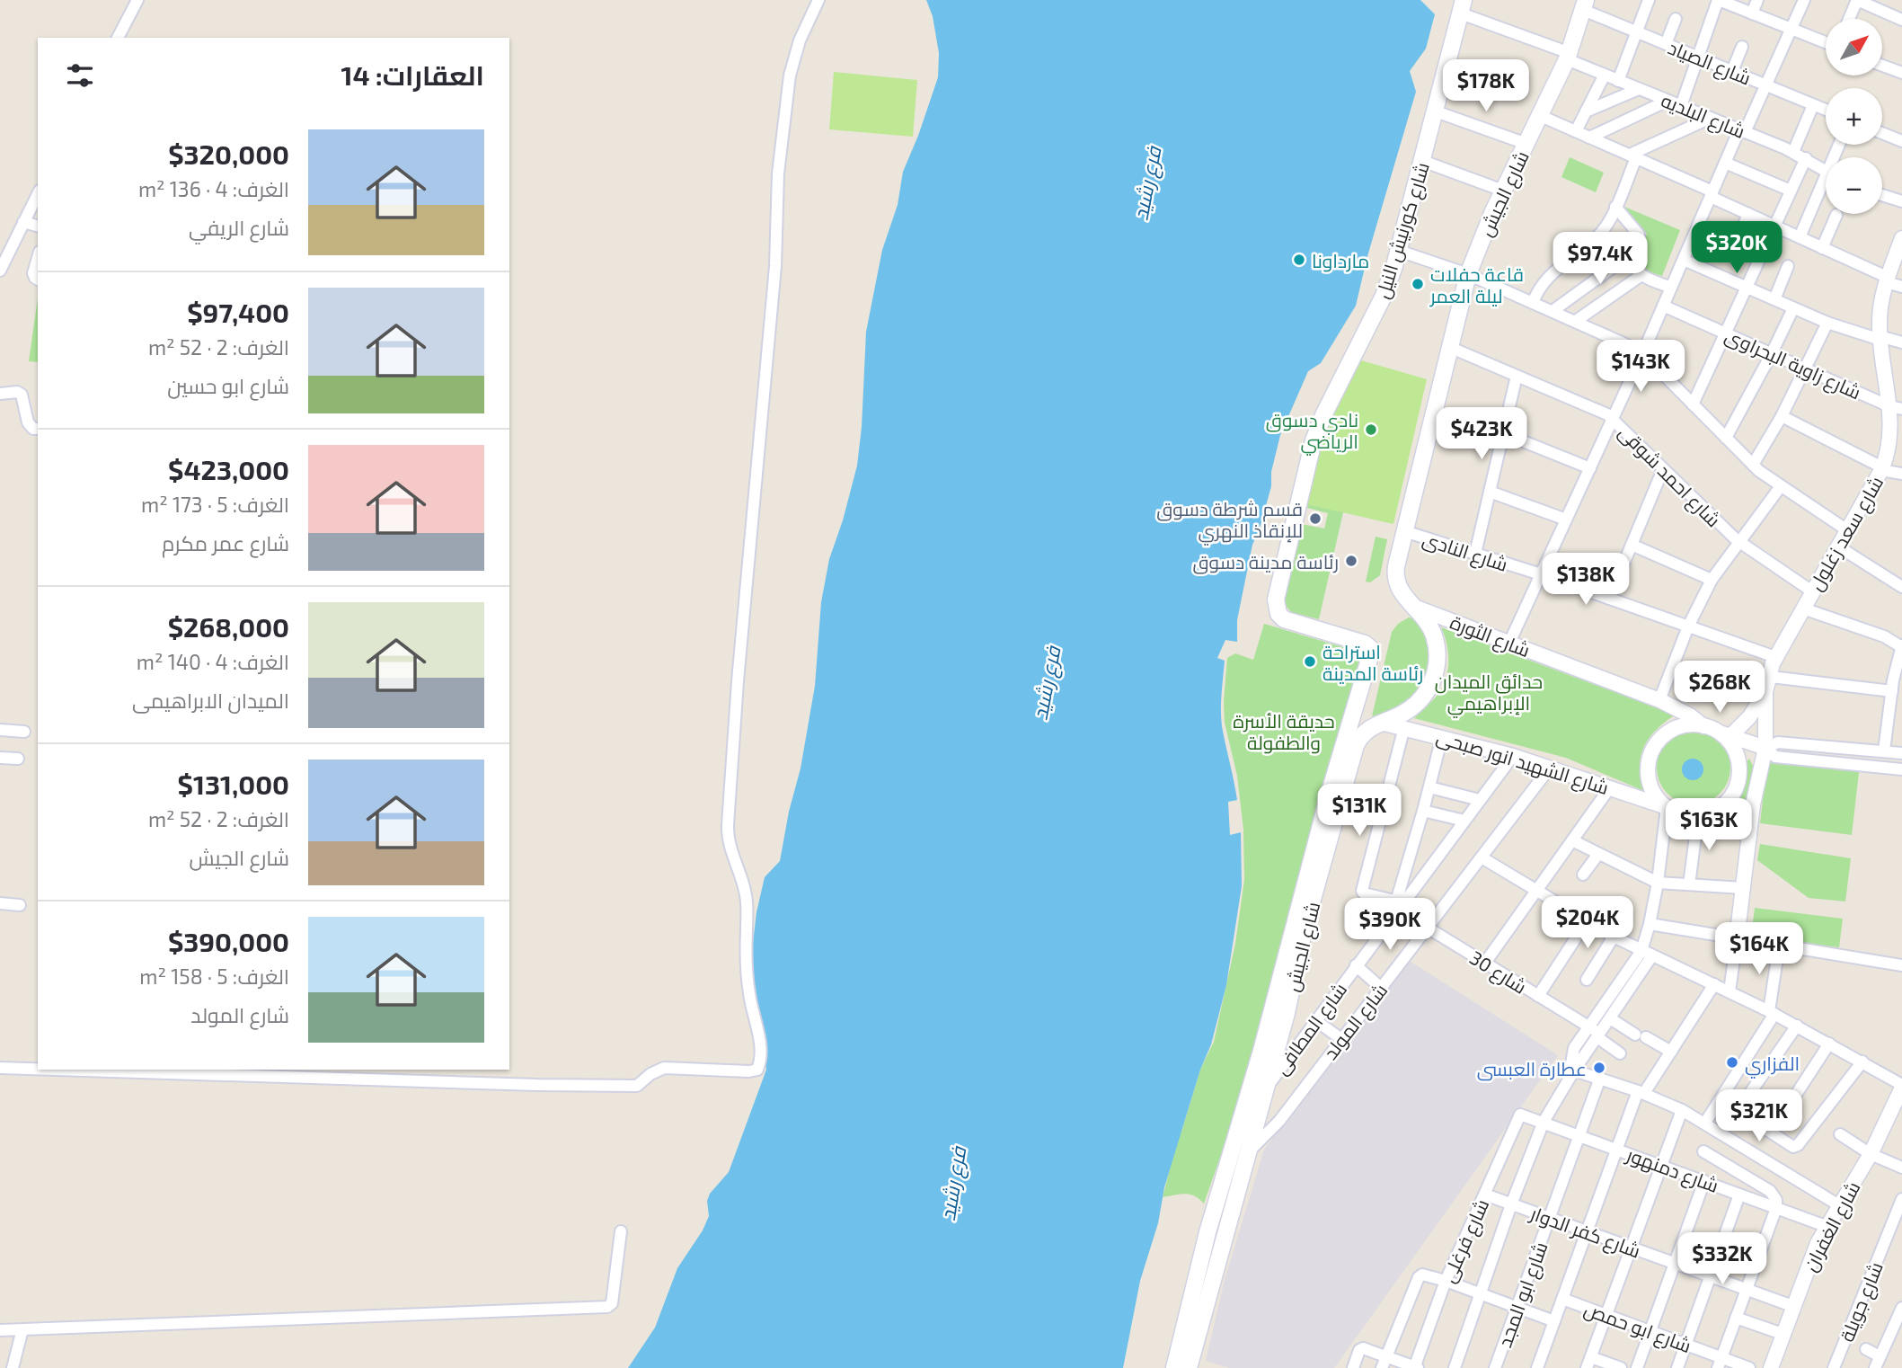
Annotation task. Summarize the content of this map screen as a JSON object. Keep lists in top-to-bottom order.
{
  "streets": {
    "main road": ["شارع الجيش", "شارع كورنيش النيل"],
    "street": [
      "شارع الصياد",
      "شارع البلديه",
      "شارع زاوية البحراوى",
      "شارع احمد شوقى",
      "شارع سعد زغلول",
      "شارع النادى",
      "شارع الثورة",
      "شارع الشهيد انور صبحى",
      "شارع 30",
      "شارع المولد",
      "شارع المطافى",
      "شارع دمنهور",
      "شارع الغفران",
      "شارع كفر الدوار",
      "شارع فرغلى",
      "شارع ابو المجد",
      "شارع جويلة",
      "شارع ابو حمص"
    ]
  },
  "crossings": [
    ["شارع الصياد", "شارع الجيش"],
    ["شارع البلديه", "شارع الجيش"],
    ["شارع البلديه", "شارع كورنيش النيل"],
    ["شارع الجيش", "شارع كورنيش النيل"],
    ["شارع الجيش", "شارع احمد شوقى"],
    ["شارع الجيش", "شارع النادى"],
    ["شارع الجيش", "شارع الثورة"],
    ["شارع الجيش", "شارع الشهيد انور صبحى"],
    ["شارع الجيش", "شارع المولد"],
    ["شارع الجيش", "شارع المطافى"],
    ["شارع زاوية البحراوى", "شارع سعد زغلول"],
    ["شارع احمد شوقى", "شارع سعد زغلول"],
    ["شارع سعد زغلول", "شارع النادى"],
    ["شارع سعد زغلول", "شارع الثورة"],
    ["شارع الثورة", "شارع الشهيد انور صبحى"],
    ["شارع الشهيد انور صبحى", "شارع 30"],
    ["شارع الشهيد انور صبحى", "شارع المولد"],
    ["شارع الشهيد انور صبحى", "شارع المطافى"],
    ["شارع 30", "شارع المولد"],
    ["شارع 30", "شارع المطافى"],
    ["شارع دمنهور", "شارع الغفران"],
    ["شارع دمنهور", "شارع فرغلى"],
    ["شارع دمنهور", "شارع ابو المجد"],
    ["شارع الغفران", "شارع كفر الدوار"],
    ["شارع كفر الدوار", "شارع فرغلى"],
    ["شارع كفر الدوار", "شارع ابو المجد"]
  ],
  "water": ["فرع رشيد"],
  "parks": ["حدائق الميدان الإبراهيمي", "حديقة الأسرة والطفولة"],
  "places": [
    "مارداونا",
    "قاعة حفلات ليلة العمر",
    "نادي دسوق الرياضي",
    "قسم شرطة دسوق للإنقاذ النهري",
    "رئاسة مدينة دسوق",
    "استراحة رئاسة المدينة",
    "الفزاري",
    "عطارة العبسى"
  ],
  "north": "top right",
  "page": {
    "map_buttons": ["+", "−"],
    "heading": "العقارات: 14",
    "price": [
      "$178K",
      "$320K",
      "$97.4K",
      "$143K",
      "$423K",
      "$138K",
      "$268K",
      "$131K",
      "$163K",
      "$204K",
      "$390K",
      "$164K",
      "$321K",
      "$332K"
    ],
    "list": [
      {
        "name": "$320,000",
        "note": "الغرف: 4 · 136 m² · شارع الريفي"
      },
      {
        "name": "$97,400",
        "note": "الغرف: 2 · 52 m² · شارع ابو حسين"
      },
      {
        "name": "$423,000",
        "note": "الغرف: 5 · 173 m² · شارع عمر مكرم"
      },
      {
        "name": "$268,000",
        "note": "الغرف: 4 · 140 m² · الميدان الابراهيمى"
      },
      {
        "name": "$131,000",
        "note": "الغرف: 2 · 52 m² · شارع الجيش"
      },
      {
        "name": "$390,000",
        "note": "الغرف: 5 · 158 m² · شارع المولد"
      }
    ]
  }
}
